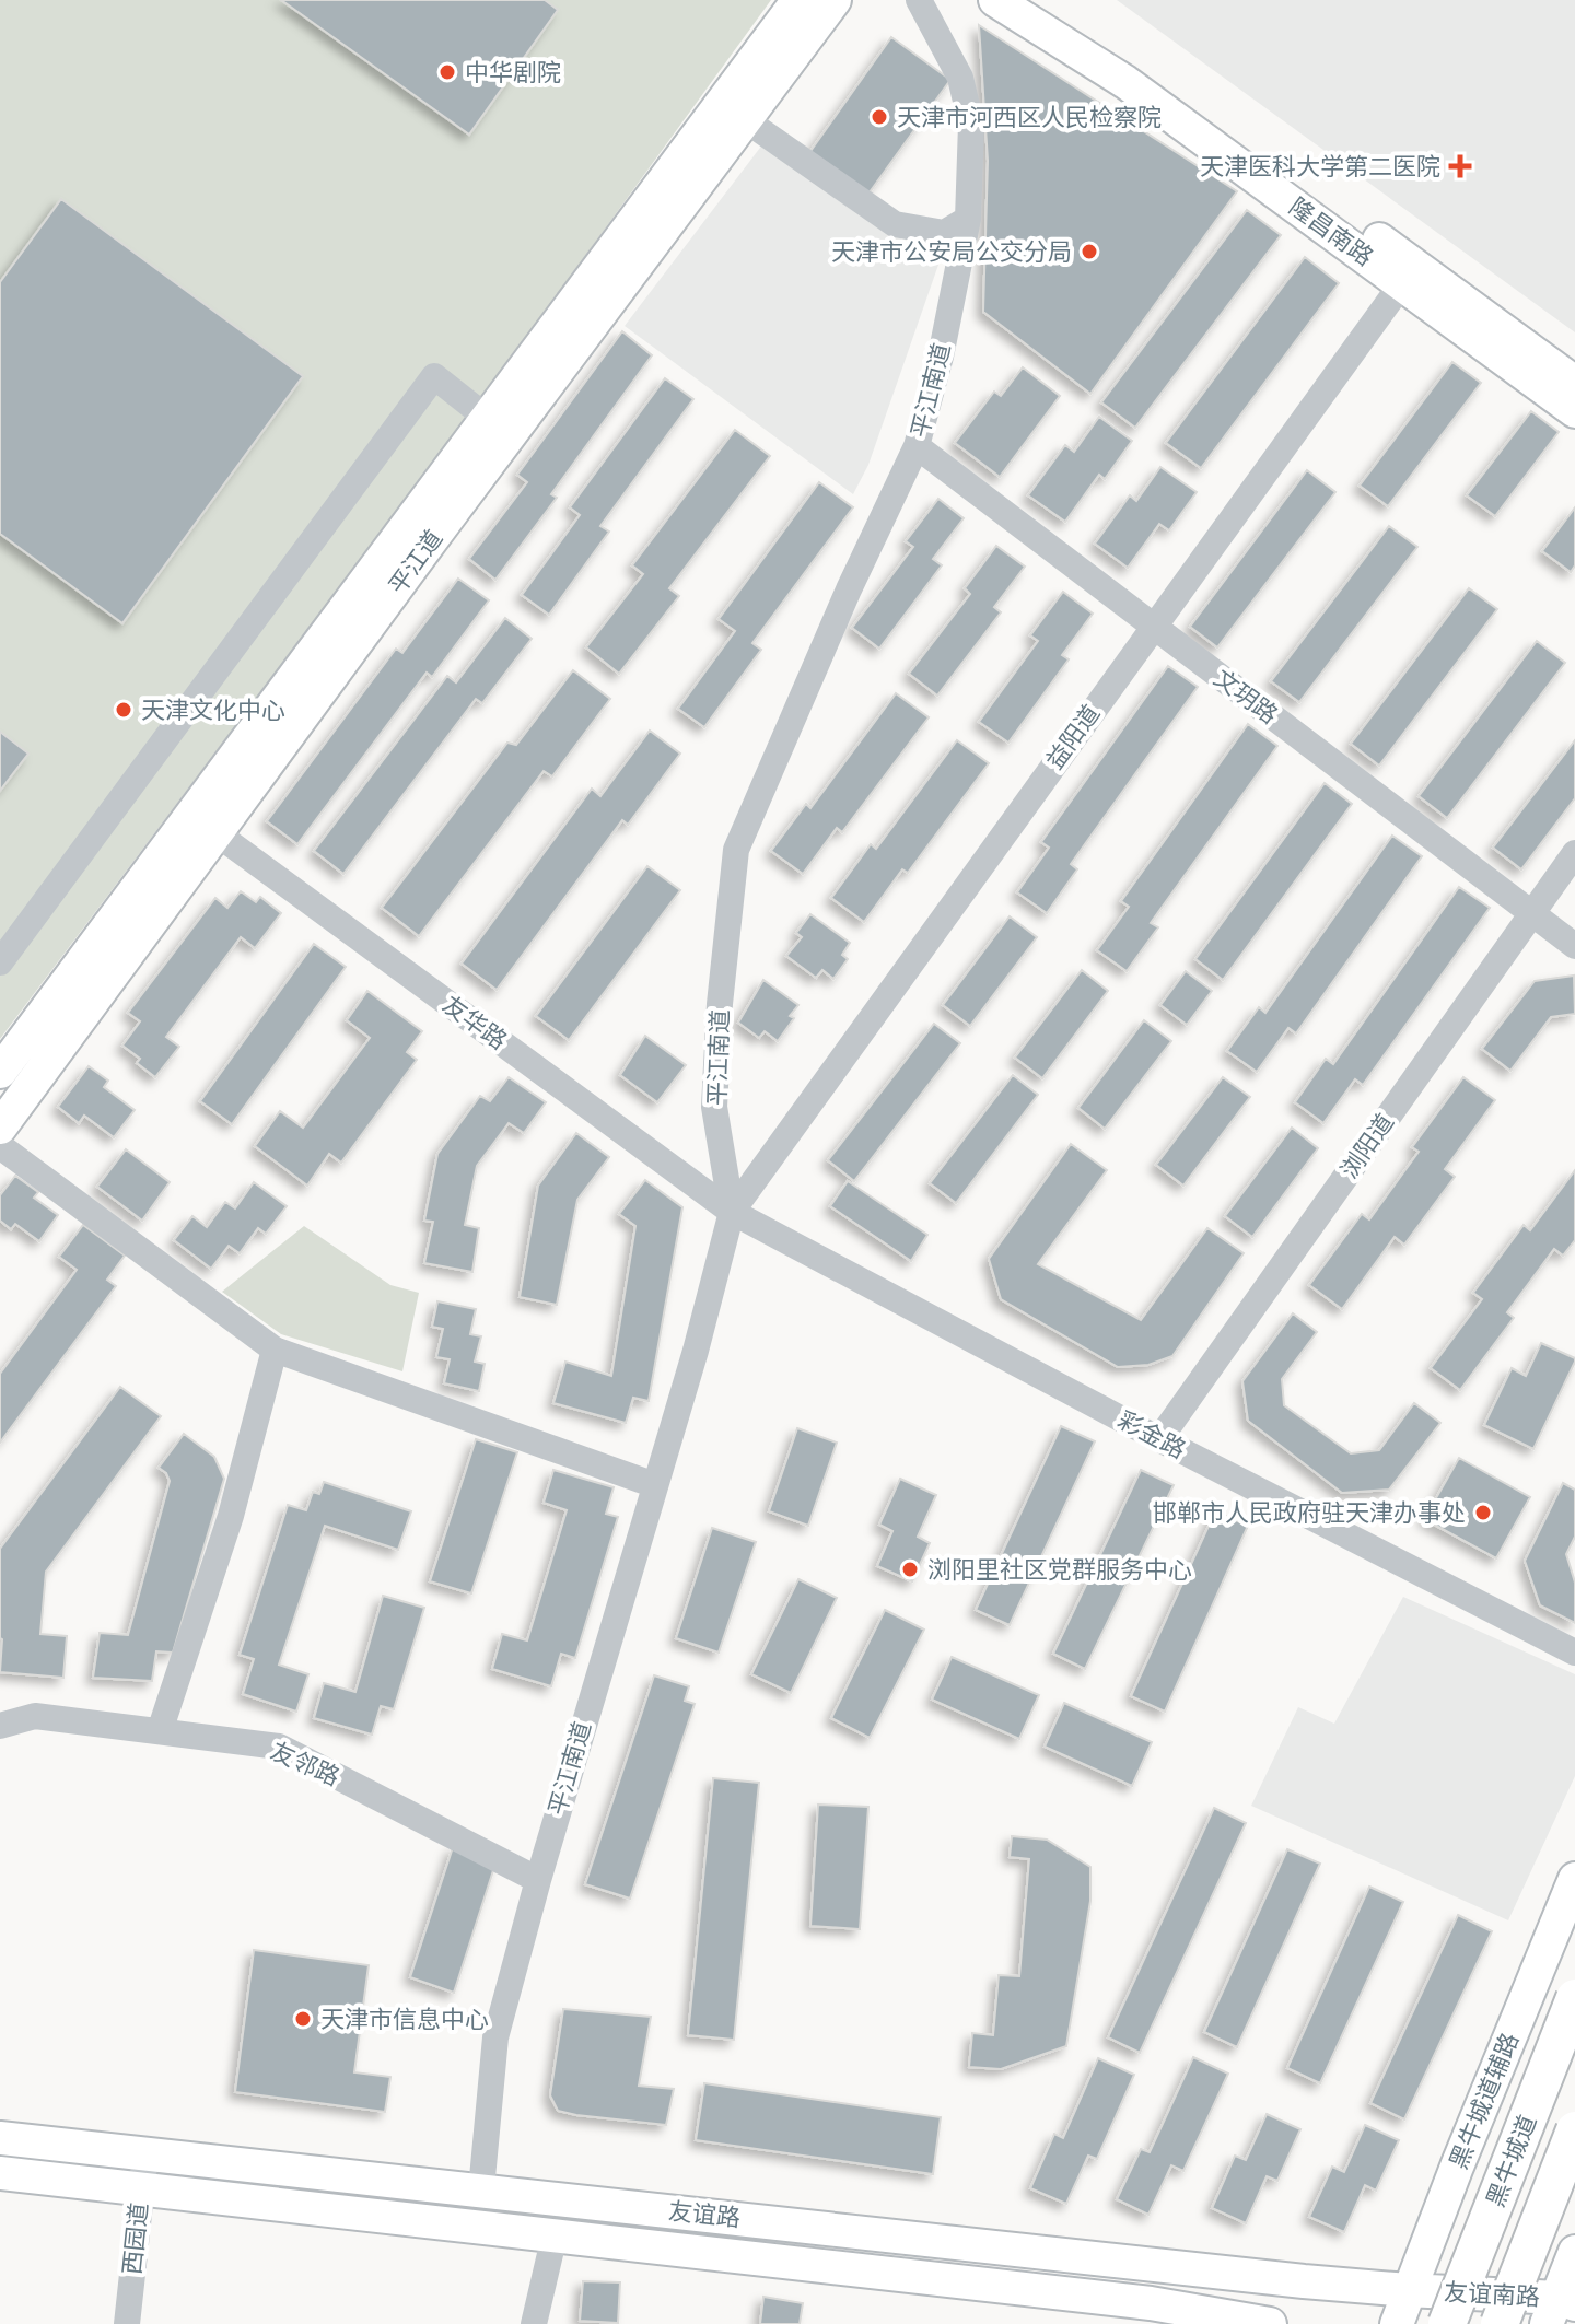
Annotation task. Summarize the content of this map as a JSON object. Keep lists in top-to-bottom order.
{
  "streets": {
    "highway": ["黑牛城道"],
    "main road": [
      "隆昌南路",
      "平江道",
      "黑牛城道辅路",
      "友谊路",
      "友谊南路"
    ],
    "street": [
      "平江南道",
      "文玥路",
      "益阳道",
      "友华路",
      "浏阳道",
      "彩金路",
      "友邻路",
      "西园道"
    ]
  },
  "crossings": [
    ["隆昌南路", "益阳道"],
    ["平江南道", "文玥路"],
    ["平江南道", "益阳道"],
    ["平江南道", "友华路"],
    ["平江南道", "彩金路"],
    ["平江南道", "友邻路"],
    ["平江南道", "友谊路"],
    ["平江道", "友华路"],
    ["文玥路", "益阳道"],
    ["文玥路", "浏阳道"],
    ["益阳道", "友华路"],
    ["益阳道", "彩金路"],
    ["友华路", "彩金路"],
    ["浏阳道", "彩金路"],
    ["黑牛城道辅路", "友谊路"],
    ["黑牛城道辅路", "友谊南路"],
    ["友谊路", "西园道"],
    ["友谊路", "友谊南路"]
  ],
  "places": {
    "other": [
      "中华剧院",
      "天津市河西区人民检察院",
      "天津市公安局公交分局",
      "天津文化中心",
      "邯郸市人民政府驻天津办事处",
      "浏阳里社区党群服务中心",
      "天津市信息中心"
    ],
    "health": ["天津医科大学第二医院"]
  }
}
